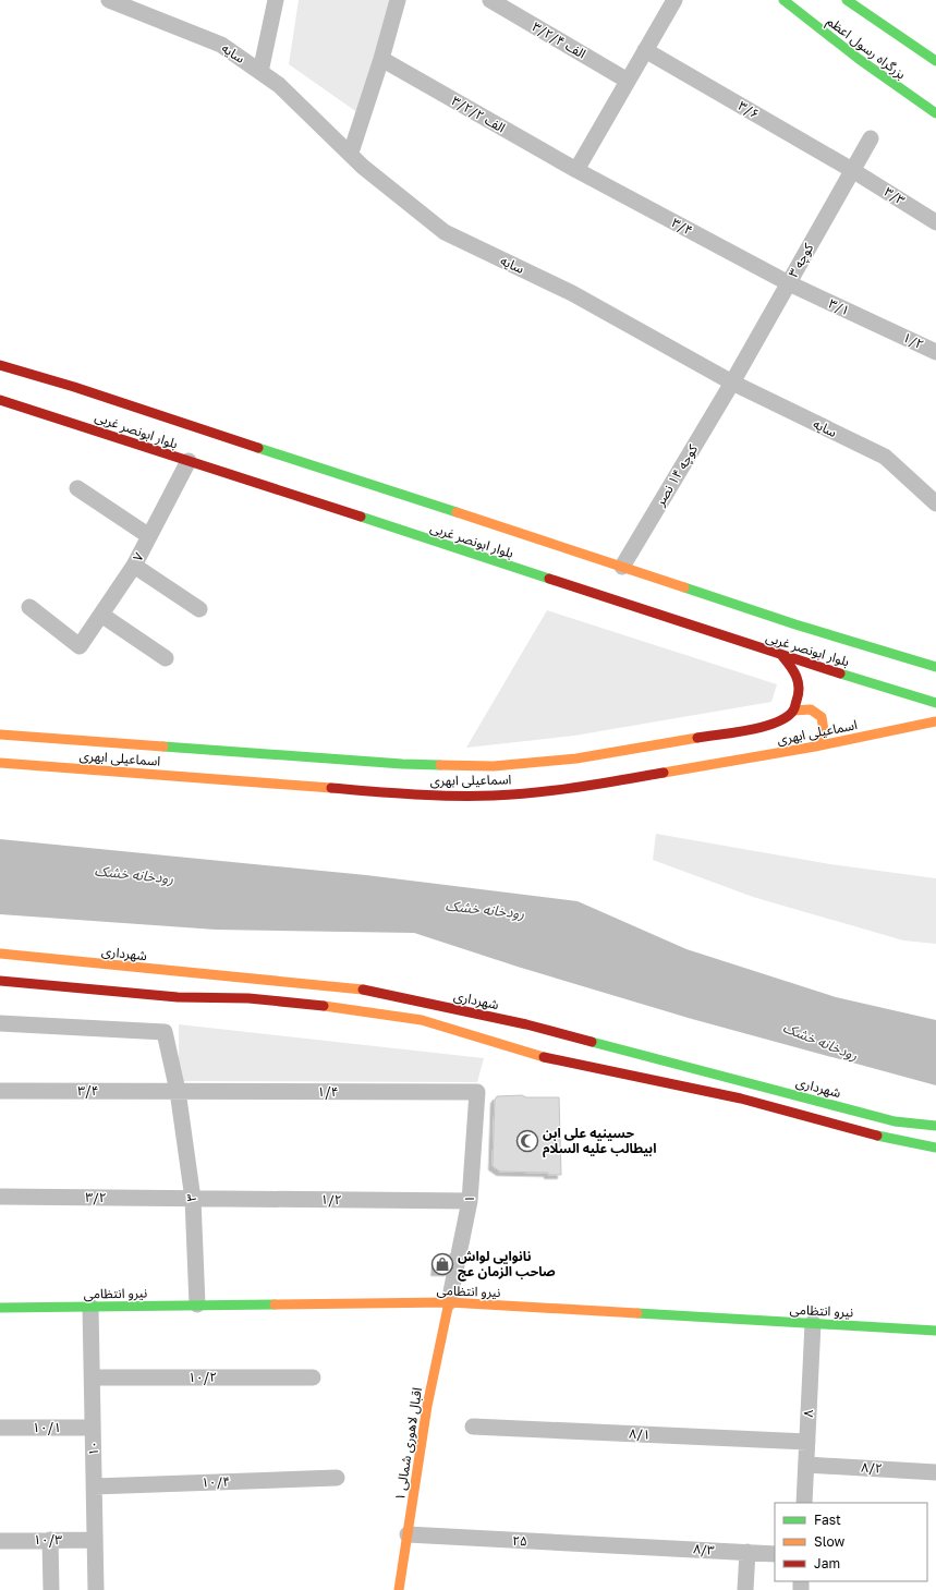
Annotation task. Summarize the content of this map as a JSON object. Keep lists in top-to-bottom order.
{
  "streets": {
    "main road": [
      "بزرگراه رسول اعظم",
      "بلوار ابونصر غربی",
      "اسماعیلی ابهری",
      "شهرداری",
      "نیرو انتظامی",
      "اقبال لاهوری شمالی ۱"
    ],
    "street": [
      "۳/۲/۴ الف",
      "سایه",
      "۳/۶",
      "۳/۲/۲ الف",
      "۳/۳",
      "۳/۴",
      "کوچه ۳",
      "۳/۱",
      "۱/۲",
      "کوچه ۱۴ نصر",
      "۷",
      "۱/۴",
      "۳/۲",
      "۳",
      "۱",
      "۱۰/۲",
      "۸",
      "۱۰/۱",
      "۸/۱",
      "۱۰",
      "۸/۲",
      "۱۰/۴",
      "۱۰/۳",
      "۲۵",
      "۸/۳"
    ]
  },
  "crossings": [
    ["سایه", "کوچه ۳"],
    ["سایه", "کوچه ۱۴ نصر"],
    ["۳/۶", "۳/۳"],
    ["۳/۶", "کوچه ۳"],
    ["۳/۲/۲ الف", "۳/۴"],
    ["۳/۳", "کوچه ۳"],
    ["۳/۴", "کوچه ۳"],
    ["۳/۴", "۳/۱"],
    ["۳/۴", "۱/۴"],
    ["۳/۴", "۳"],
    ["کوچه ۳", "۳/۱"],
    ["کوچه ۳", "کوچه ۱۴ نصر"],
    ["۳/۱", "۱/۲"],
    ["۱/۲", "۳/۲"],
    ["۱/۲", "۳"],
    ["۱/۲", "۱"],
    ["بلوار ابونصر غربی", "کوچه ۱۴ نصر"],
    ["بلوار ابونصر غربی", "۷"],
    ["بلوار ابونصر غربی", "اسماعیلی ابهری"],
    ["۱/۴", "۳"],
    ["۱/۴", "۱"],
    ["۳/۲", "۳"],
    ["۳", "نیرو انتظامی"],
    ["۱", "نیرو انتظامی"],
    ["۱", "اقبال لاهوری شمالی ۱"],
    ["نیرو انتظامی", "۸"],
    ["نیرو انتظامی", "اقبال لاهوری شمالی ۱"],
    ["نیرو انتظامی", "۱۰"],
    ["۱۰/۲", "۱۰"],
    ["۸", "۸/۱"],
    ["۸", "۸/۲"],
    ["۱۰/۱", "۱۰"],
    ["اقبال لاهوری شمالی ۱", "۲۵"],
    ["۱۰", "۱۰/۴"],
    ["۱۰", "۱۰/۳"],
    ["۲۵", "۸/۳"]
  ],
  "water": ["رودخانه خشک"],
  "places": {
    "mosque": ["حسینیه علی ابن ابیطالب علیه السلام"],
    "shop": ["نانوایی لواش صاحب الزمان عج"]
  },
  "legend": ["Fast", "Slow", "Jam"]
}
